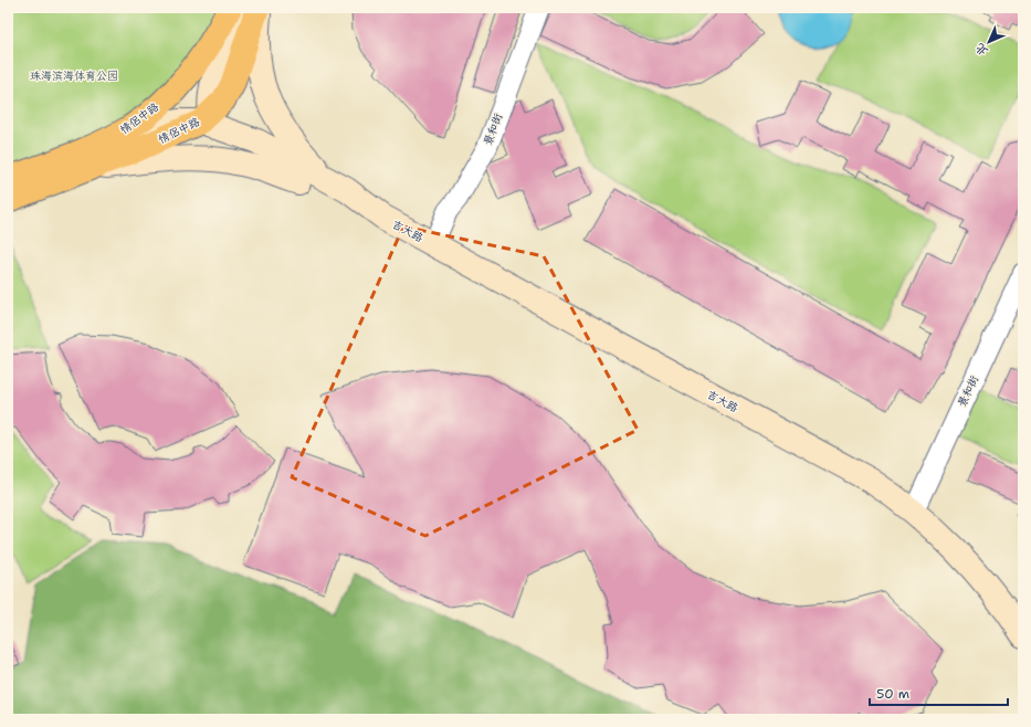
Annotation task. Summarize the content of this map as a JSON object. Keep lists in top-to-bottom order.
{
  "streets": {
    "highway": ["情侶中路", "情侣中路"],
    "main road": ["吉大路"],
    "street": ["景和街"]
  },
  "crossings": [
    ["情侶中路", "吉大路"],
    ["景和街", "吉大路"],
    ["情侣中路", "吉大路"]
  ],
  "parks": ["珠海滨海体育公园"],
  "scale_bar": "50 m",
  "north": "bottom left"
}
